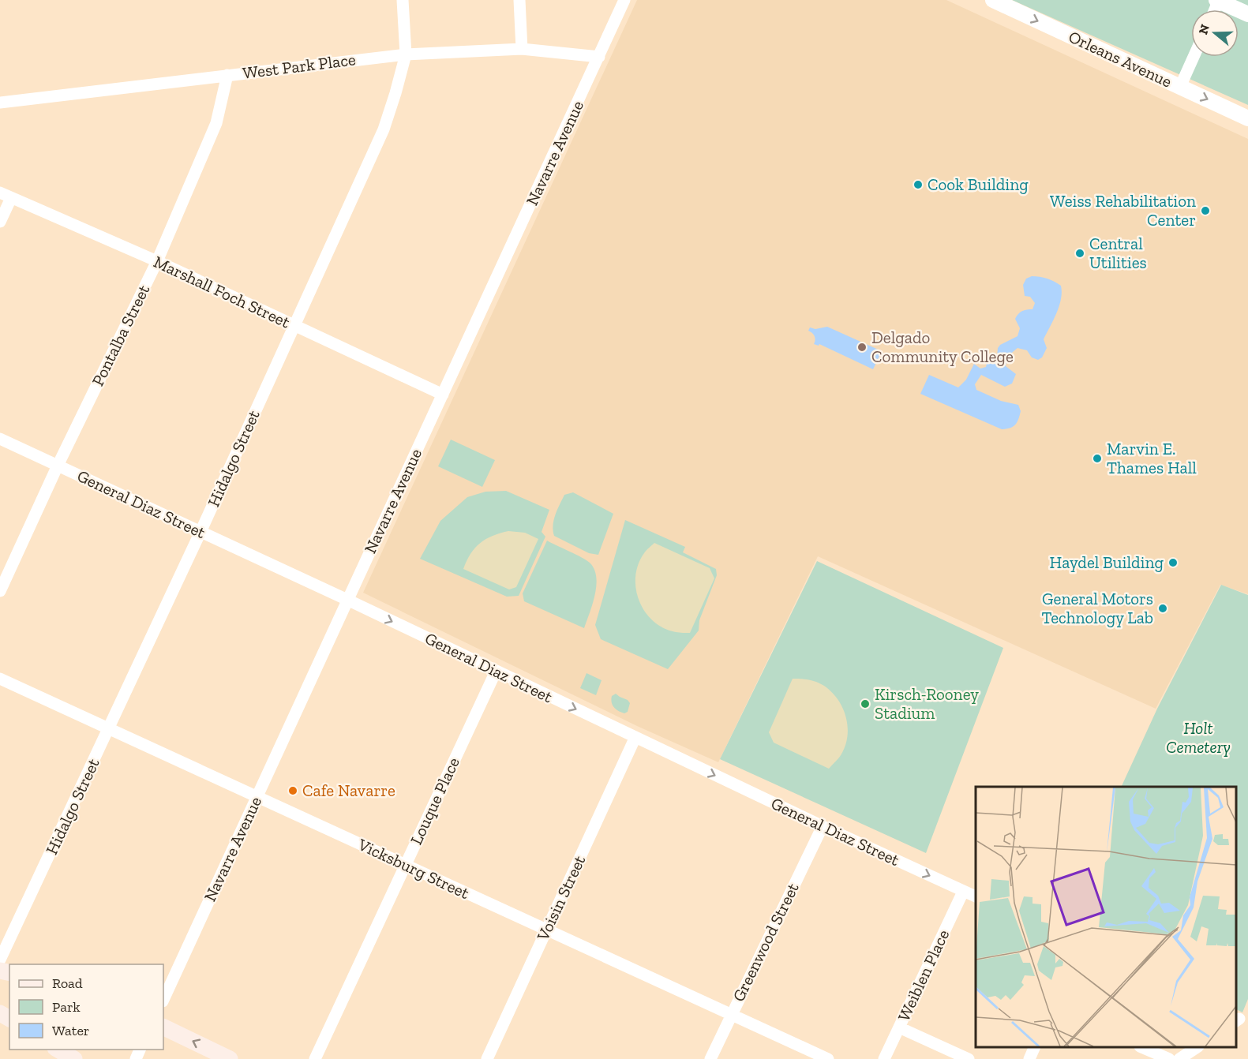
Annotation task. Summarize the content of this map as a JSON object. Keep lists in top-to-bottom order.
{
  "streets": {
    "street": [
      "Orleans Avenue",
      "West Park Place",
      "Navarre Avenue",
      "Marshall Foch Street",
      "Pontalba Street",
      "Hidalgo Street",
      "General Diaz Street",
      "Louque Place",
      "Vicksburg Street",
      "Voisin Street",
      "Greenwood Street",
      "Weiblen Place"
    ]
  },
  "crossings": [
    ["West Park Place", "Navarre Avenue"],
    ["West Park Place", "Pontalba Street"],
    ["West Park Place", "Hidalgo Street"],
    ["Navarre Avenue", "Marshall Foch Street"],
    ["Navarre Avenue", "General Diaz Street"],
    ["Navarre Avenue", "Vicksburg Street"],
    ["Marshall Foch Street", "Pontalba Street"],
    ["Marshall Foch Street", "Hidalgo Street"],
    ["Pontalba Street", "General Diaz Street"],
    ["Hidalgo Street", "General Diaz Street"],
    ["Hidalgo Street", "Vicksburg Street"],
    ["General Diaz Street", "Louque Place"],
    ["General Diaz Street", "Voisin Street"],
    ["General Diaz Street", "Greenwood Street"],
    ["General Diaz Street", "Weiblen Place"],
    ["Louque Place", "Vicksburg Street"],
    ["Vicksburg Street", "Voisin Street"],
    ["Vicksburg Street", "Greenwood Street"]
  ],
  "one_way": ["Orleans Avenue", "General Diaz Street"],
  "parks": ["Holt Cemetery"],
  "places": [
    "Cook Building",
    "Weiss Rehabilitation Center",
    "Central Utilities",
    "Delgado Community College",
    "Marvin E. Thames Hall",
    "Haydel Building",
    "General Motors Technology Lab",
    "Kirsch-Rooney Stadium",
    "Cafe Navarre"
  ],
  "legend": ["Road", "Park", "Water"],
  "north": "left"
}
